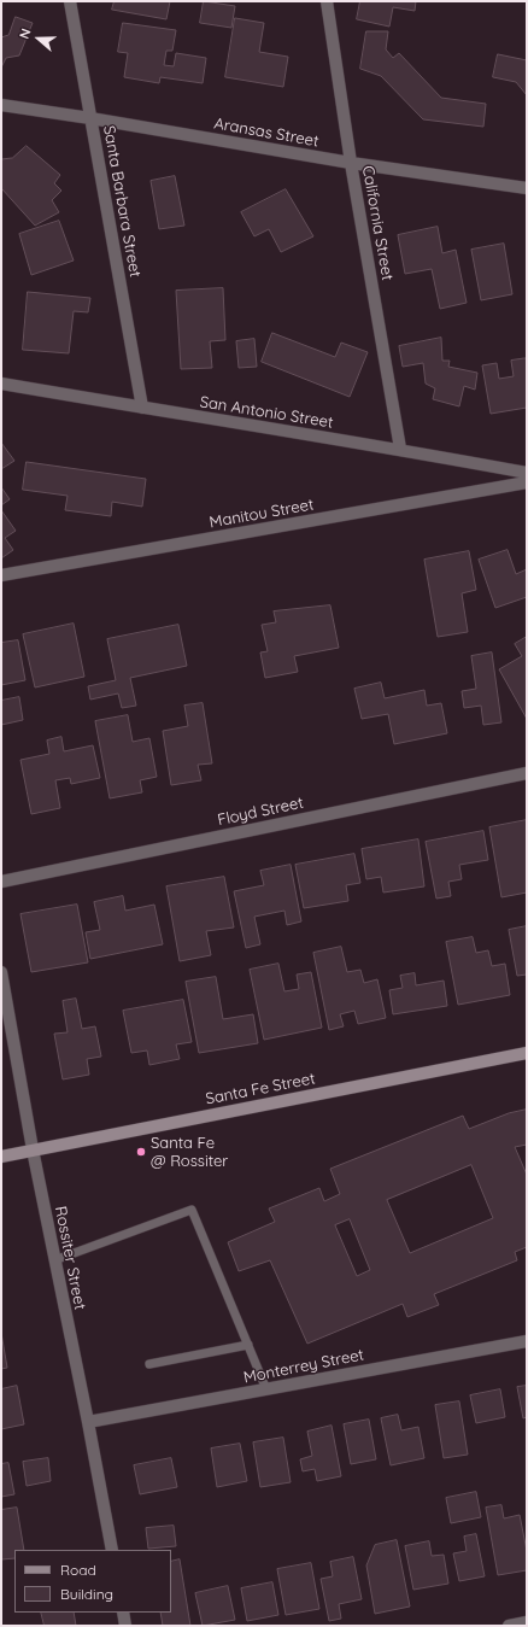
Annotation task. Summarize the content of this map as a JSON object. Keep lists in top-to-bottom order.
{
  "streets": {
    "main road": ["Santa Fe Street"],
    "street": [
      "Aransas Street",
      "Santa Barbara Street",
      "California Street",
      "San Antonio Street",
      "Manitou Street",
      "Floyd Street",
      "Rossiter Street",
      "Monterrey Street"
    ]
  },
  "crossings": [
    ["Aransas Street", "Santa Barbara Street"],
    ["Aransas Street", "California Street"],
    ["Santa Barbara Street", "San Antonio Street"],
    ["California Street", "San Antonio Street"],
    ["Santa Fe Street", "Rossiter Street"],
    ["Rossiter Street", "Monterrey Street"]
  ],
  "places": ["Santa Fe @ Rossiter"],
  "legend": ["Road", "Building"],
  "north": "left"
}
